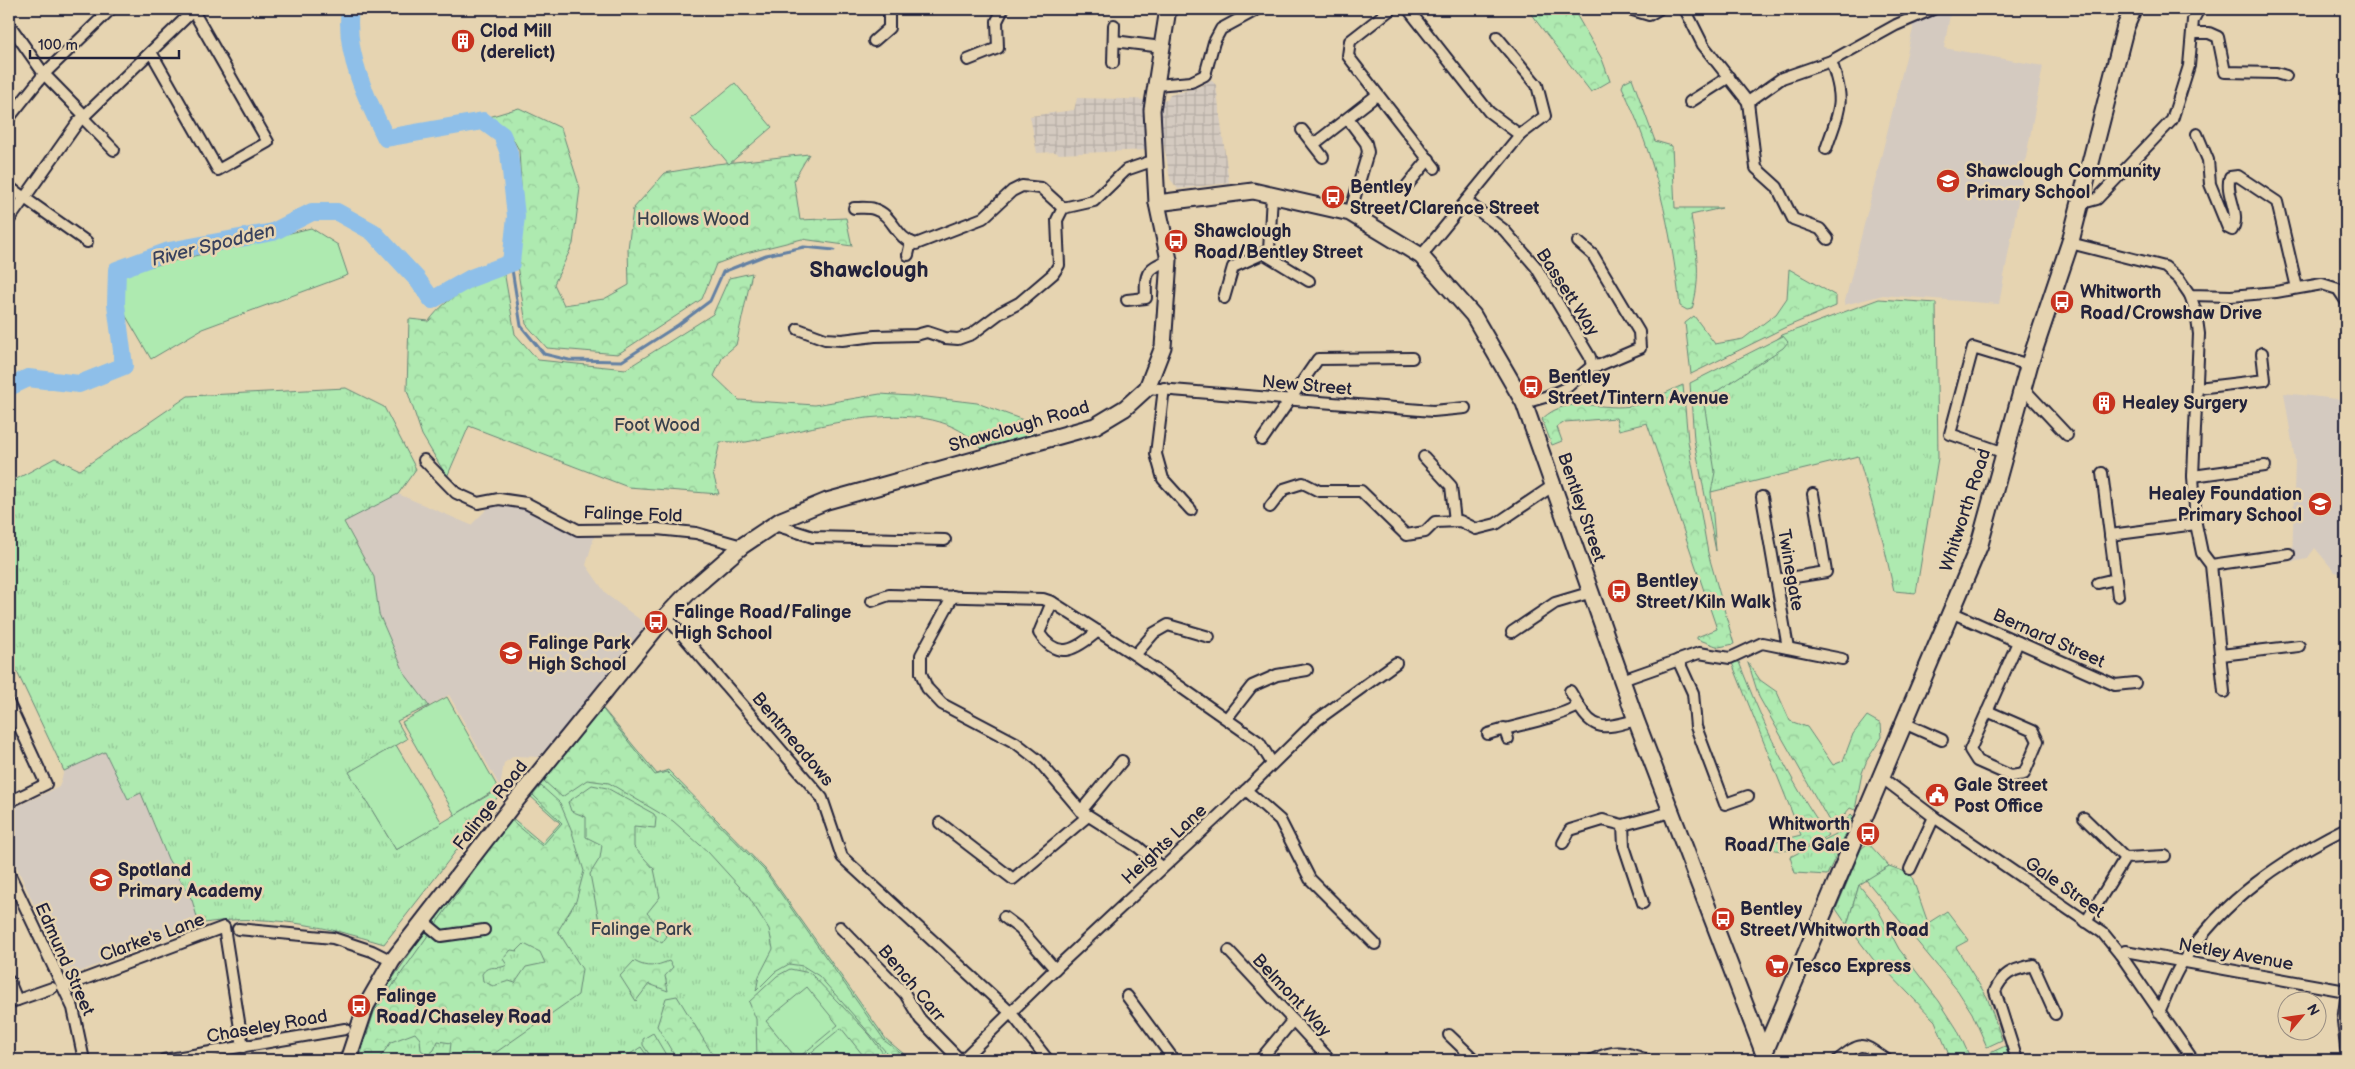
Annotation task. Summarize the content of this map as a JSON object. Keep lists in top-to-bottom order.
{
  "streets": {
    "main road": [
      "Shawclough Road",
      "Bentley Street",
      "Whitworth Road",
      "Falinge Road"
    ],
    "street": [
      "Bassett Way",
      "New Street",
      "Falinge Fold",
      "Twinegate",
      "Bernard Street",
      "Bentmeadows",
      "Heights Lane",
      "Gale Street",
      "Clarke's Lane",
      "Netley Avenue",
      "Edmund Street",
      "Bench Carr",
      "Belmont Way",
      "Chaseley Road"
    ]
  },
  "crossings": [
    ["New Street", "Shawclough Road"],
    ["Shawclough Road", "Bentley Street"],
    ["Shawclough Road", "Falinge Fold"],
    ["Shawclough Road", "Falinge Road"],
    ["Bentley Street", "Whitworth Road"],
    ["Whitworth Road", "Bernard Street"],
    ["Whitworth Road", "Gale Street"],
    ["Bentmeadows", "Falinge Road"],
    ["Bentmeadows", "Heights Lane"],
    ["Heights Lane", "Bench Carr"],
    ["Gale Street", "Netley Avenue"],
    ["Clarke's Lane", "Edmund Street"],
    ["Clarke's Lane", "Chaseley Road"]
  ],
  "districts": ["Shawclough"],
  "water": ["River Spodden"],
  "parks": ["Hollows Wood", "Foot Wood", "Falinge Park"],
  "places": {
    "building": ["Clod Mill (derelict)", "Healey Surgery"],
    "school or university": [
      "Shawclough Community Primary School",
      "Healey Foundation Primary School",
      "Falinge Park High School",
      "Spotland Primary Academy"
    ],
    "bus stop": [
      "Bentley Street/Clarence Street",
      "Shawclough Road/Bentley Street",
      "Whitworth Road/Crowshaw Drive",
      "Bentley Street/Tintern Avenue",
      "Bentley Street/Kiln Walk",
      "Falinge Road/Falinge High School",
      "Whitworth Road/The Gale",
      "Bentley Street/Whitworth Road",
      "Falinge Road/Chaseley Road"
    ],
    "public building": ["Gale Street Post Office"],
    "supermarket": ["Tesco Express"]
  },
  "scale_bar": "100 m",
  "north": "top right"
}
